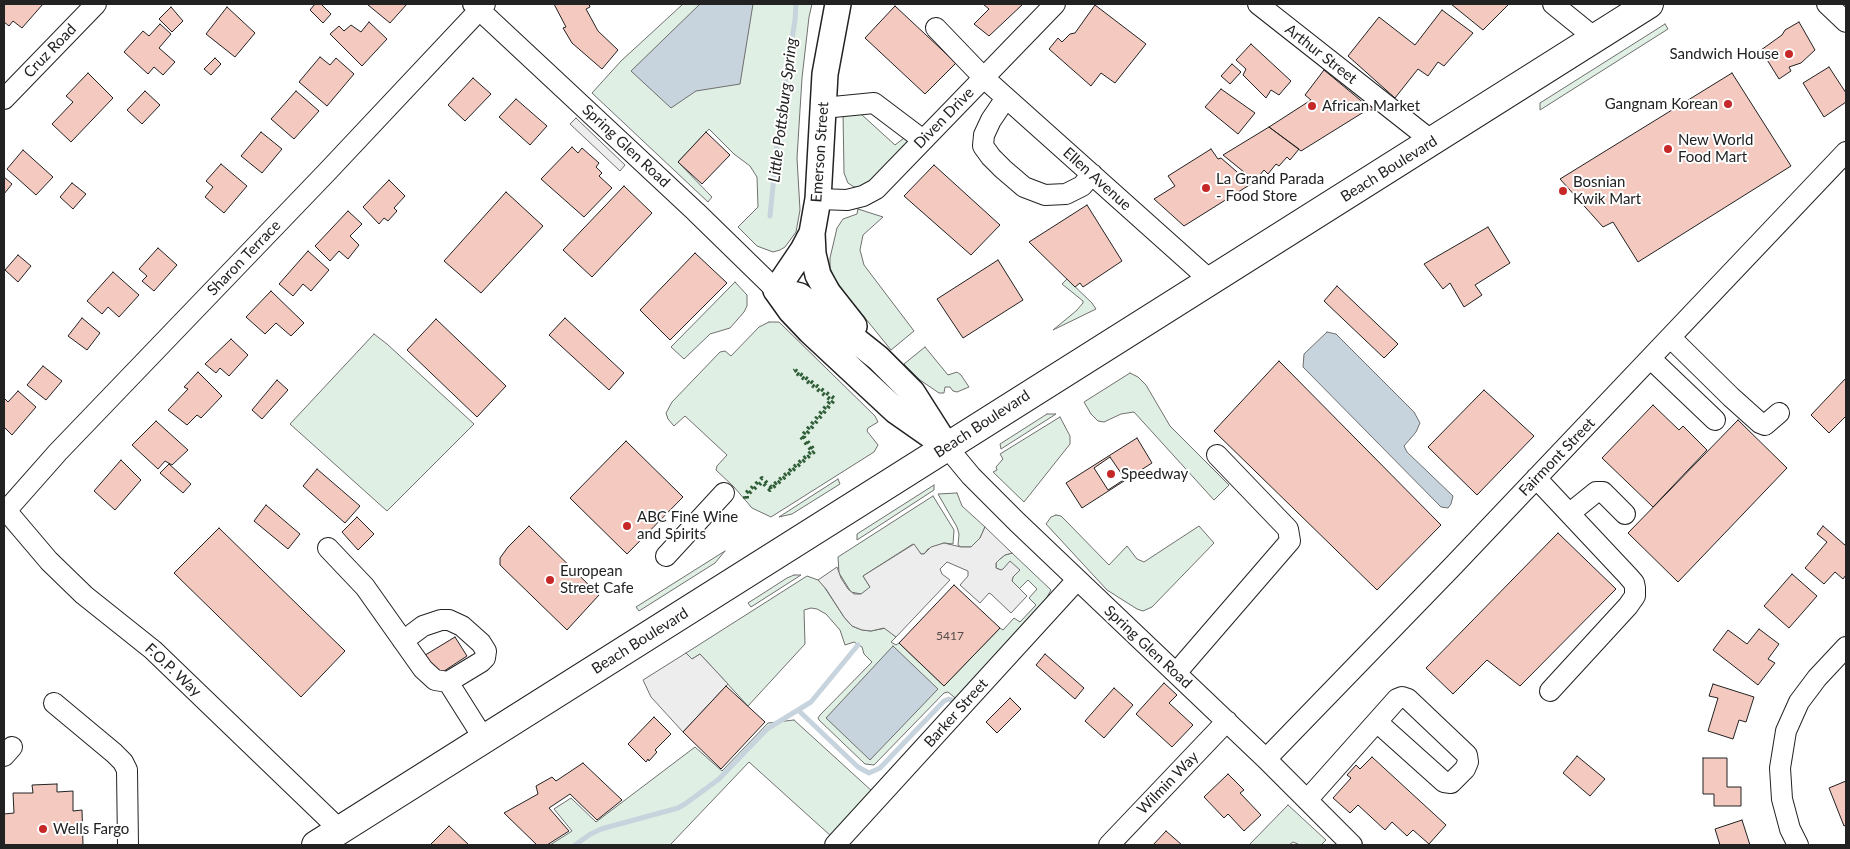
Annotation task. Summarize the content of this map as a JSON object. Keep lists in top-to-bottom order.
{
  "streets": {
    "highway": ["Beach Boulevard"],
    "main road": ["Spring Glen Road", "Emerson Street"],
    "street": [
      "Cruz Road",
      "Arthur Street",
      "Diven Drive",
      "Ellen Avenue",
      "Sharon Terrace",
      "Fairmont Street",
      "F.O.P. Way",
      "Barker Street",
      "Wilmin Way"
    ]
  },
  "crossings": [
    ["Arthur Street", "Beach Boulevard"],
    ["Diven Drive", "Emerson Street"],
    ["Diven Drive", "Ellen Avenue"],
    ["Spring Glen Road", "Emerson Street"],
    ["Spring Glen Road", "Beach Boulevard"],
    ["Spring Glen Road", "Sharon Terrace"],
    ["Spring Glen Road", "Fairmont Street"],
    ["Spring Glen Road", "Barker Street"],
    ["Spring Glen Road", "Wilmin Way"],
    ["Beach Boulevard", "Ellen Avenue"],
    ["Beach Boulevard", "F.O.P. Way"],
    ["Sharon Terrace", "F.O.P. Way"]
  ],
  "water": ["Little Pottsburg Spring"],
  "places": [
    "Sandwich House",
    "Gangnam Korean",
    "African Market",
    "New World Food Mart",
    "La Grand Parada - Food Store",
    "Bosnian Kwik Mart",
    "Speedway",
    "ABC Fine Wine and Spirits",
    "European Street Cafe",
    "Wells Fargo"
  ],
  "house_numbers": ["5417"]
}
